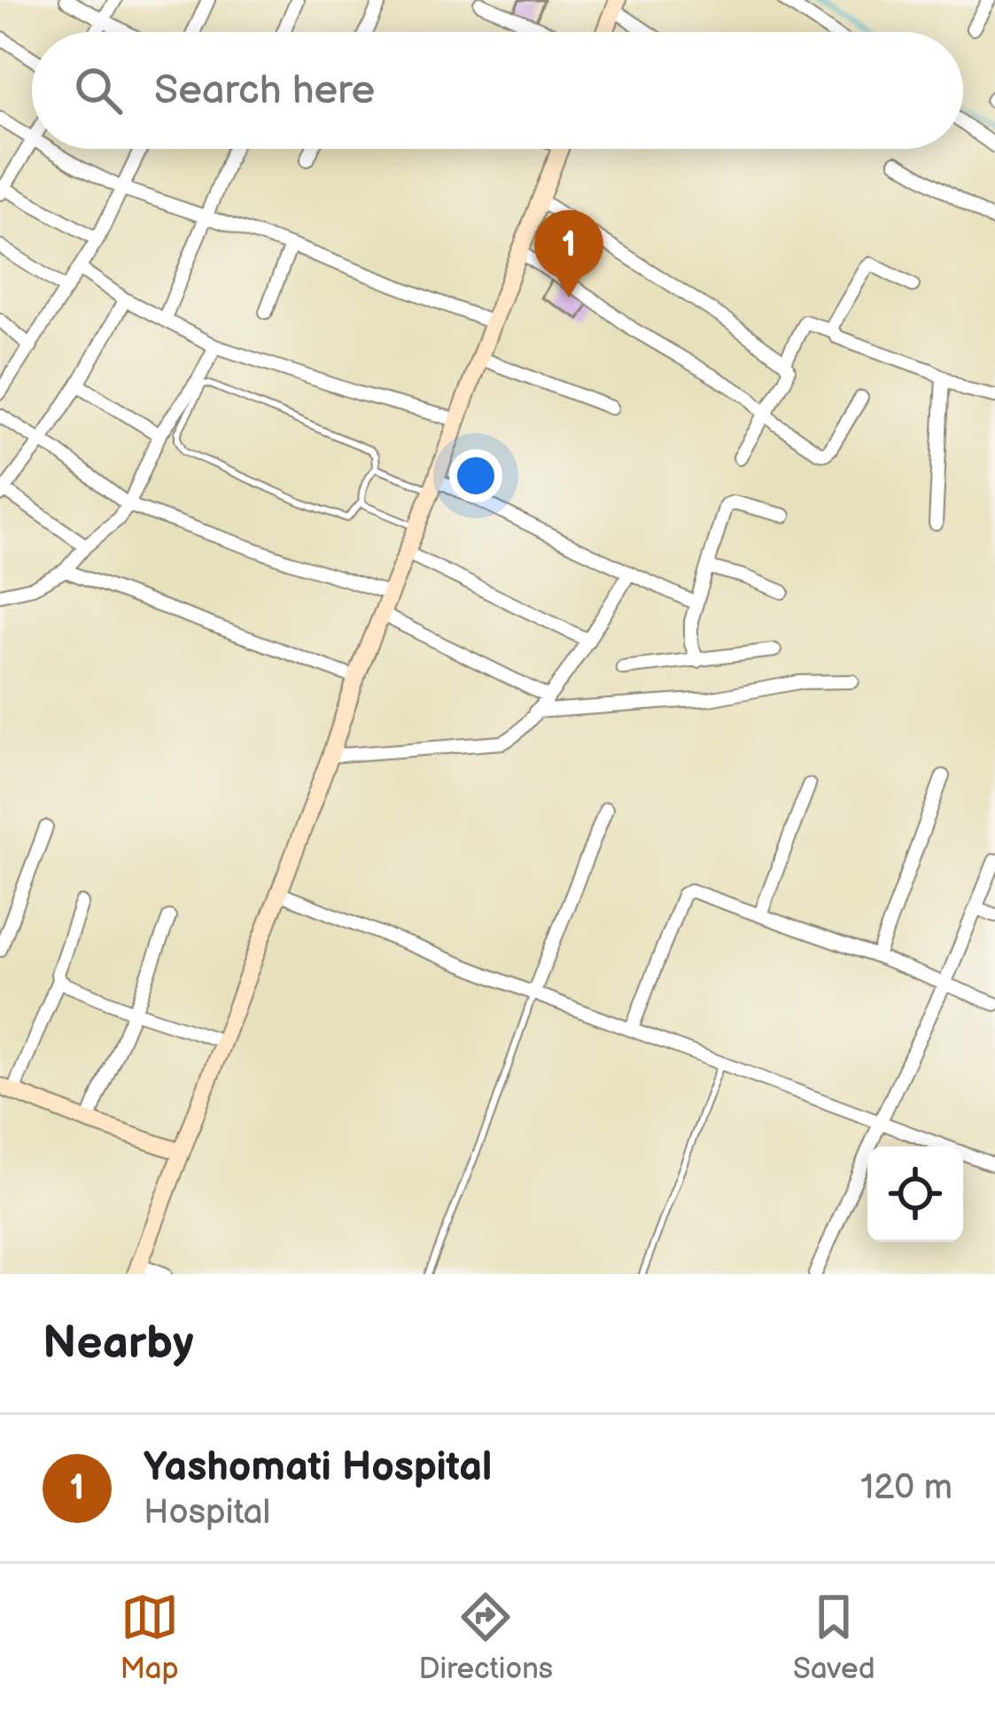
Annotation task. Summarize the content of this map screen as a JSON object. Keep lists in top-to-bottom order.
{
  "page": {
    "search": "Search here",
    "pins": "1",
    "heading": "Nearby",
    "list": [
      {
        "mark": "1",
        "name": "Yashomati Hospital",
        "note": "Hospital",
        "value": "120 m"
      }
    ],
    "nav": ["Map", "Directions", "Saved"]
  }
}
